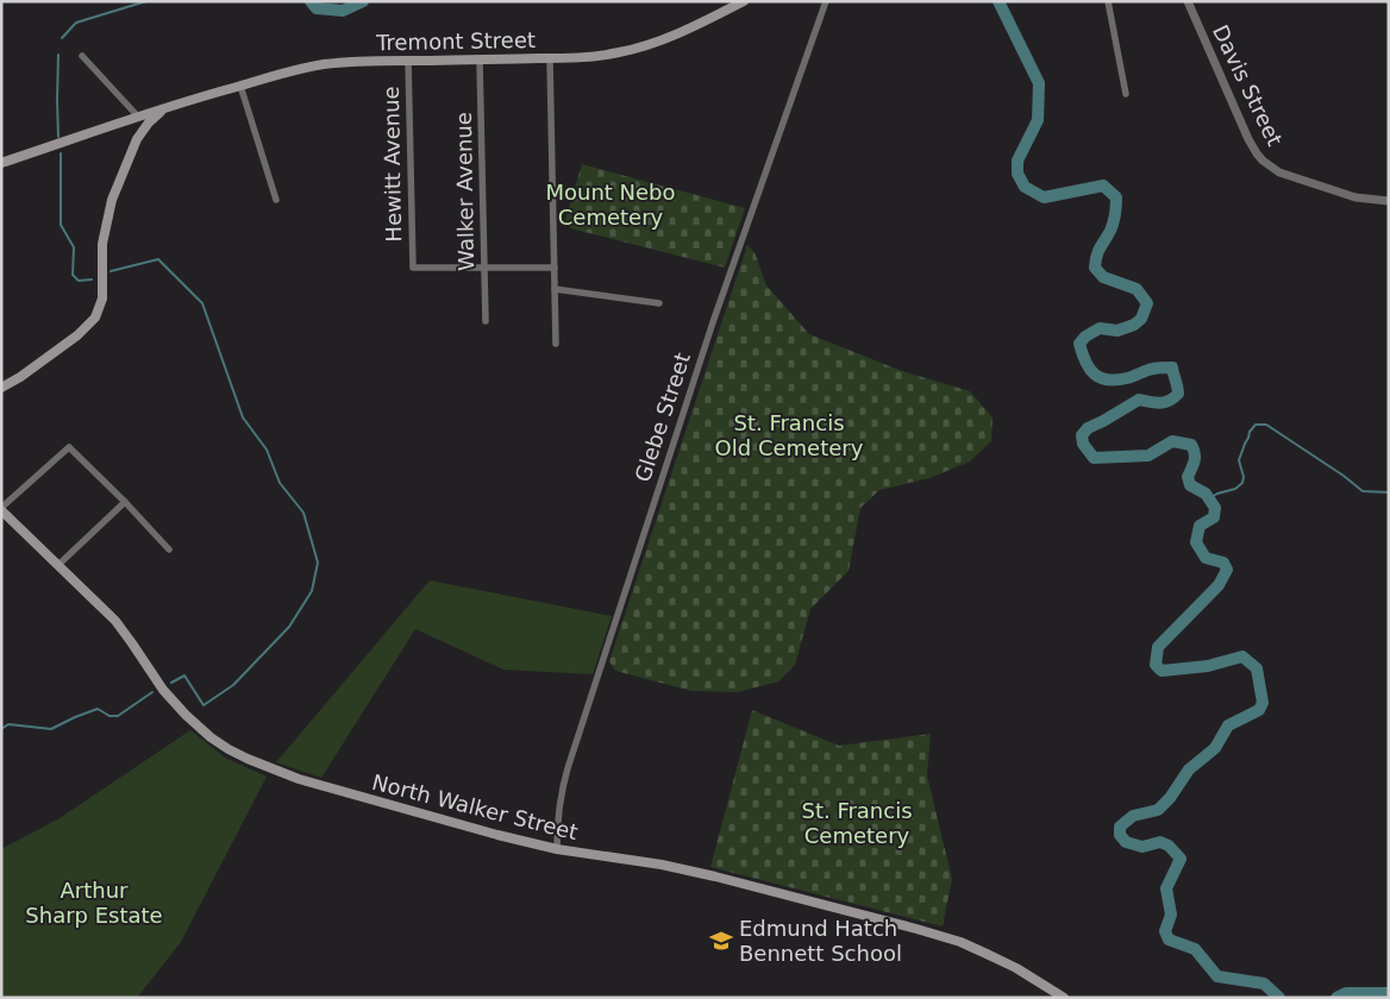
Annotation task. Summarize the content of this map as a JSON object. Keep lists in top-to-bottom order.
{
  "streets": {
    "main road": ["Tremont Street", "North Walker Street"],
    "street": [
      "Davis Street",
      "Hewitt Avenue",
      "Walker Avenue",
      "Glebe Street"
    ]
  },
  "crossings": [
    ["Tremont Street", "Hewitt Avenue"],
    ["Tremont Street", "Walker Avenue"],
    ["Hewitt Avenue", "Walker Avenue"],
    ["Glebe Street", "North Walker Street"]
  ],
  "parks": [
    "Mount Nebo Cemetery",
    "St. Francis Old Cemetery",
    "St. Francis Cemetery",
    "Arthur Sharp Estate"
  ],
  "places": {
    "school or university": ["Edmund Hatch Bennett School"]
  }
}
